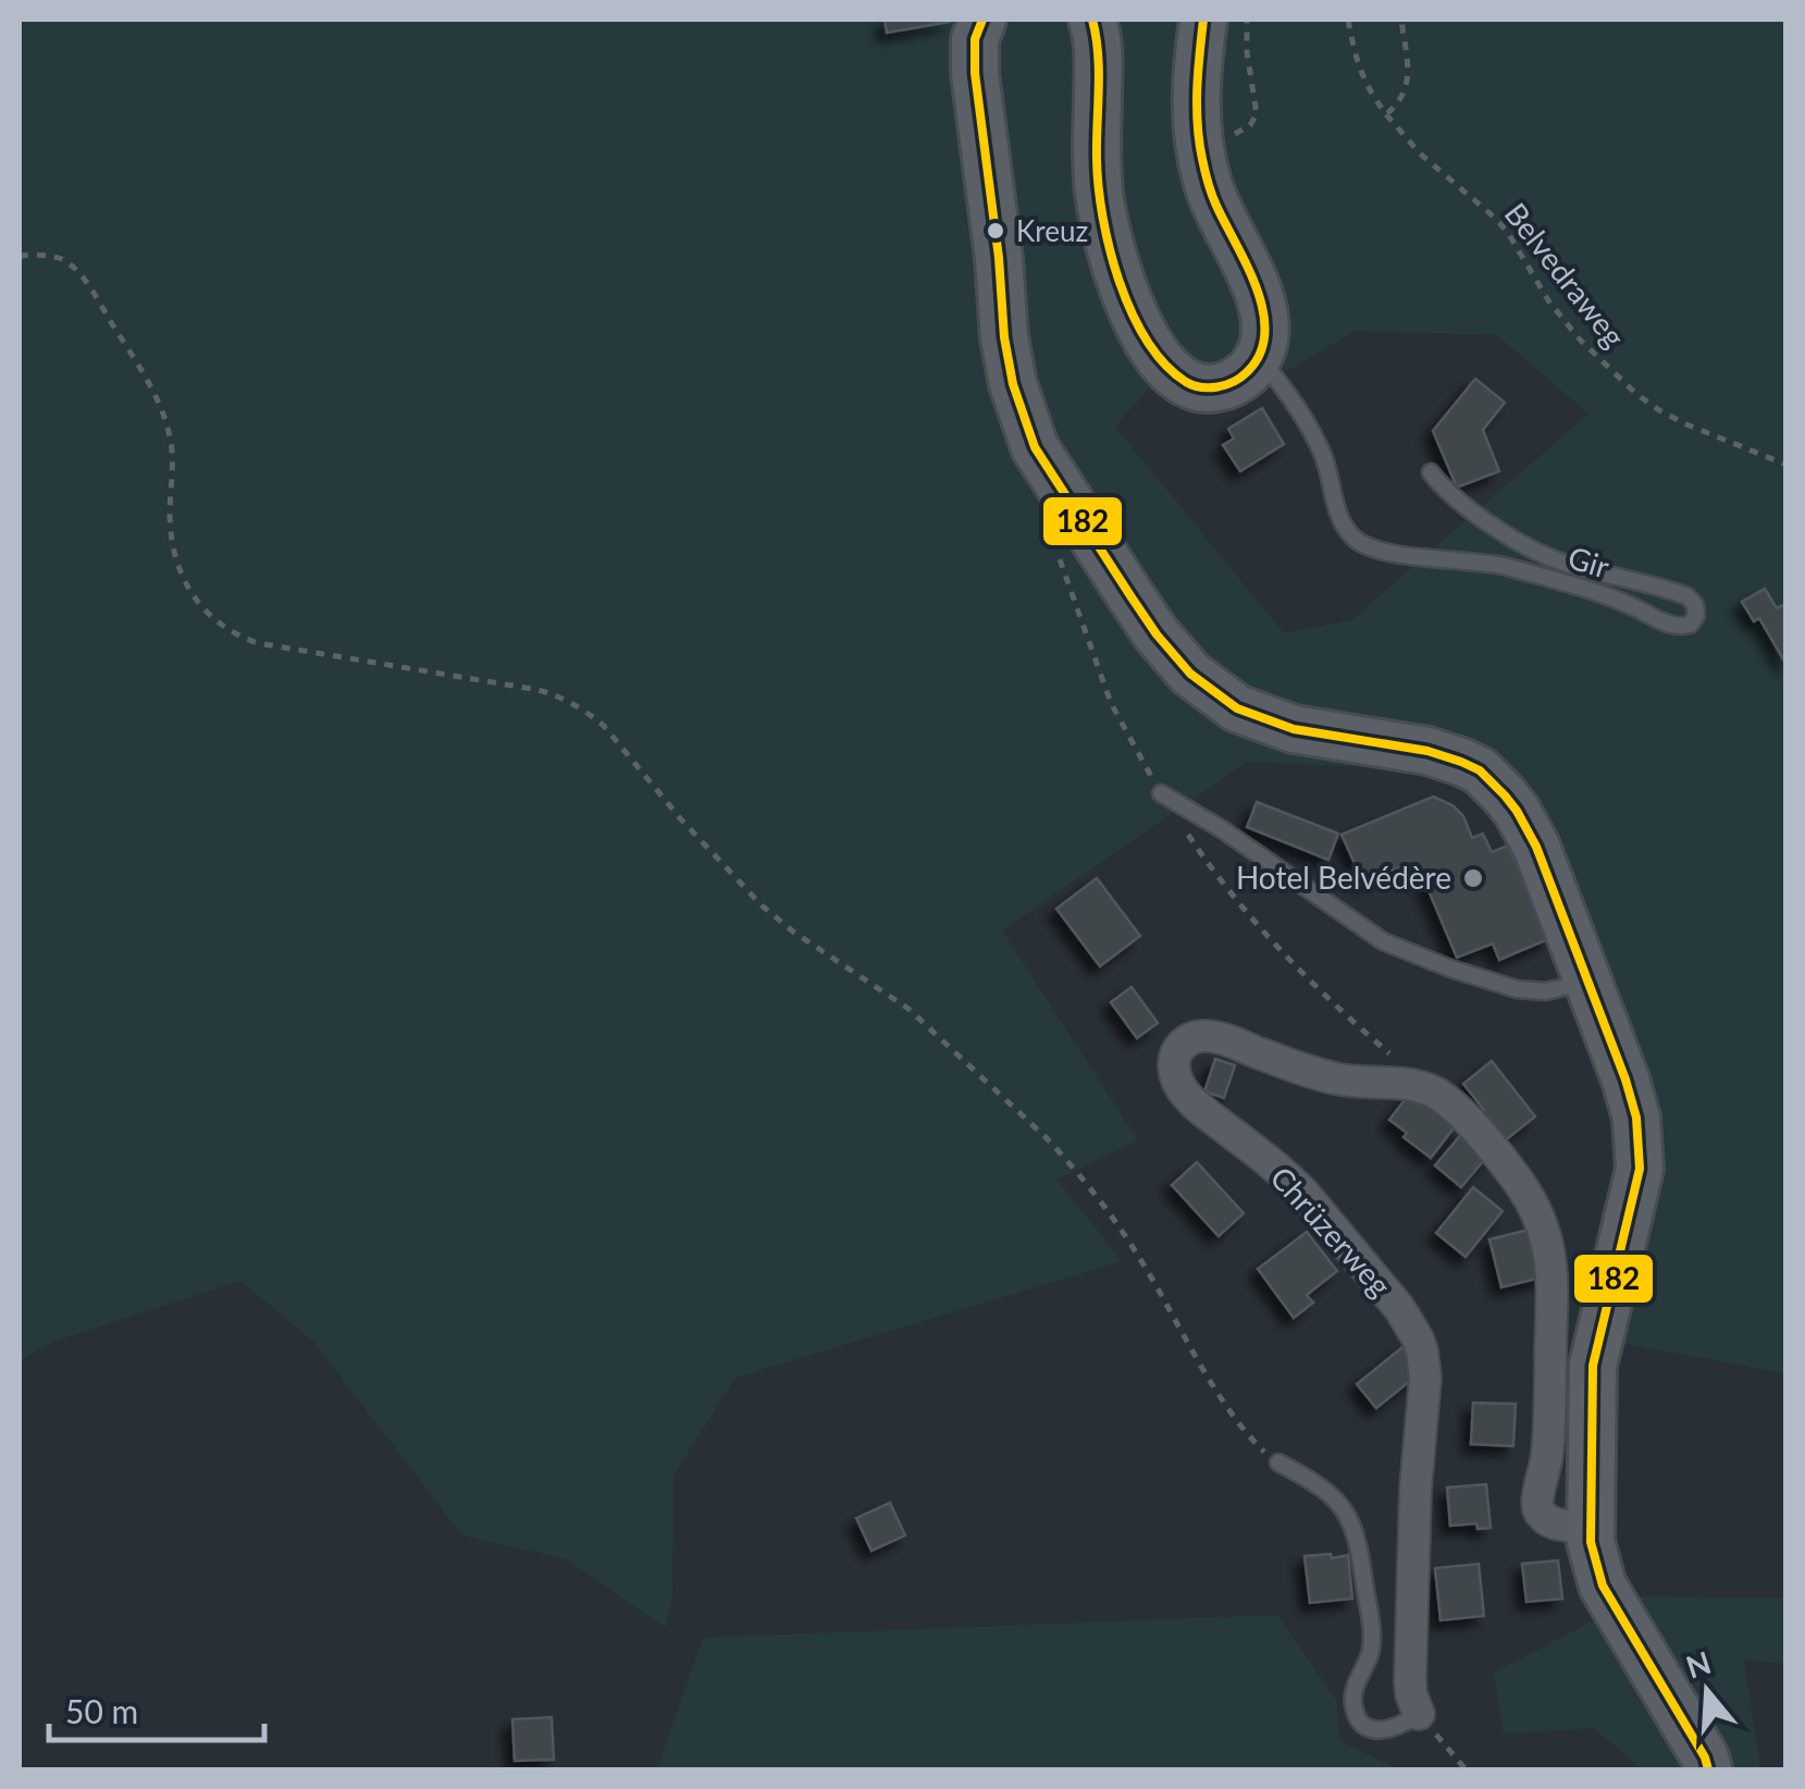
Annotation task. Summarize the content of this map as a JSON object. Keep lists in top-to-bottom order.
{
  "streets": {
    "street": ["Chrüzerweg"],
    "lane": ["Gir"],
    "path": ["Belvedraweg"]
  },
  "places": ["Kreuz", "Hotel Belvédère"],
  "lines": ["transit line 182"],
  "scale_bar": "50 m",
  "north": "top"
}
